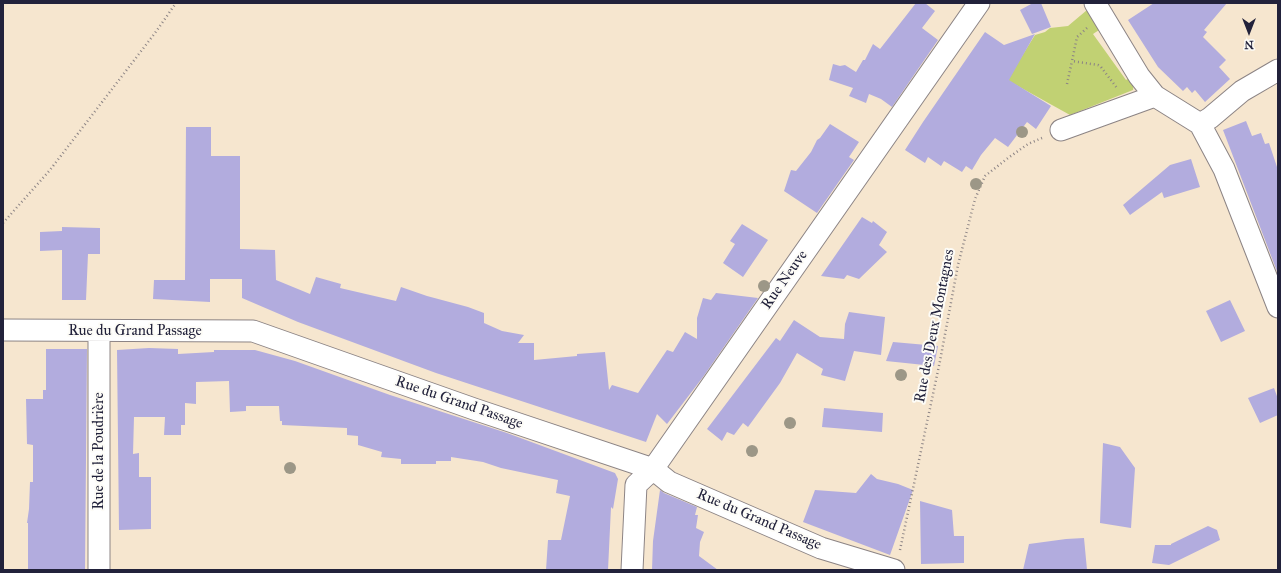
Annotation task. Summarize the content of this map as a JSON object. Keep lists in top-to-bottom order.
{
  "streets": {
    "street": ["Rue Neuve", "Rue du Grand Passage", "Rue de la Poudrière"],
    "path": ["Rue des Deux Montagnes"]
  },
  "crossings": [
    ["Rue Neuve", "Rue du Grand Passage"],
    ["Rue des Deux Montagnes", "Rue du Grand Passage"],
    ["Rue du Grand Passage", "Rue de la Poudrière"]
  ],
  "north": "bottom"
}
